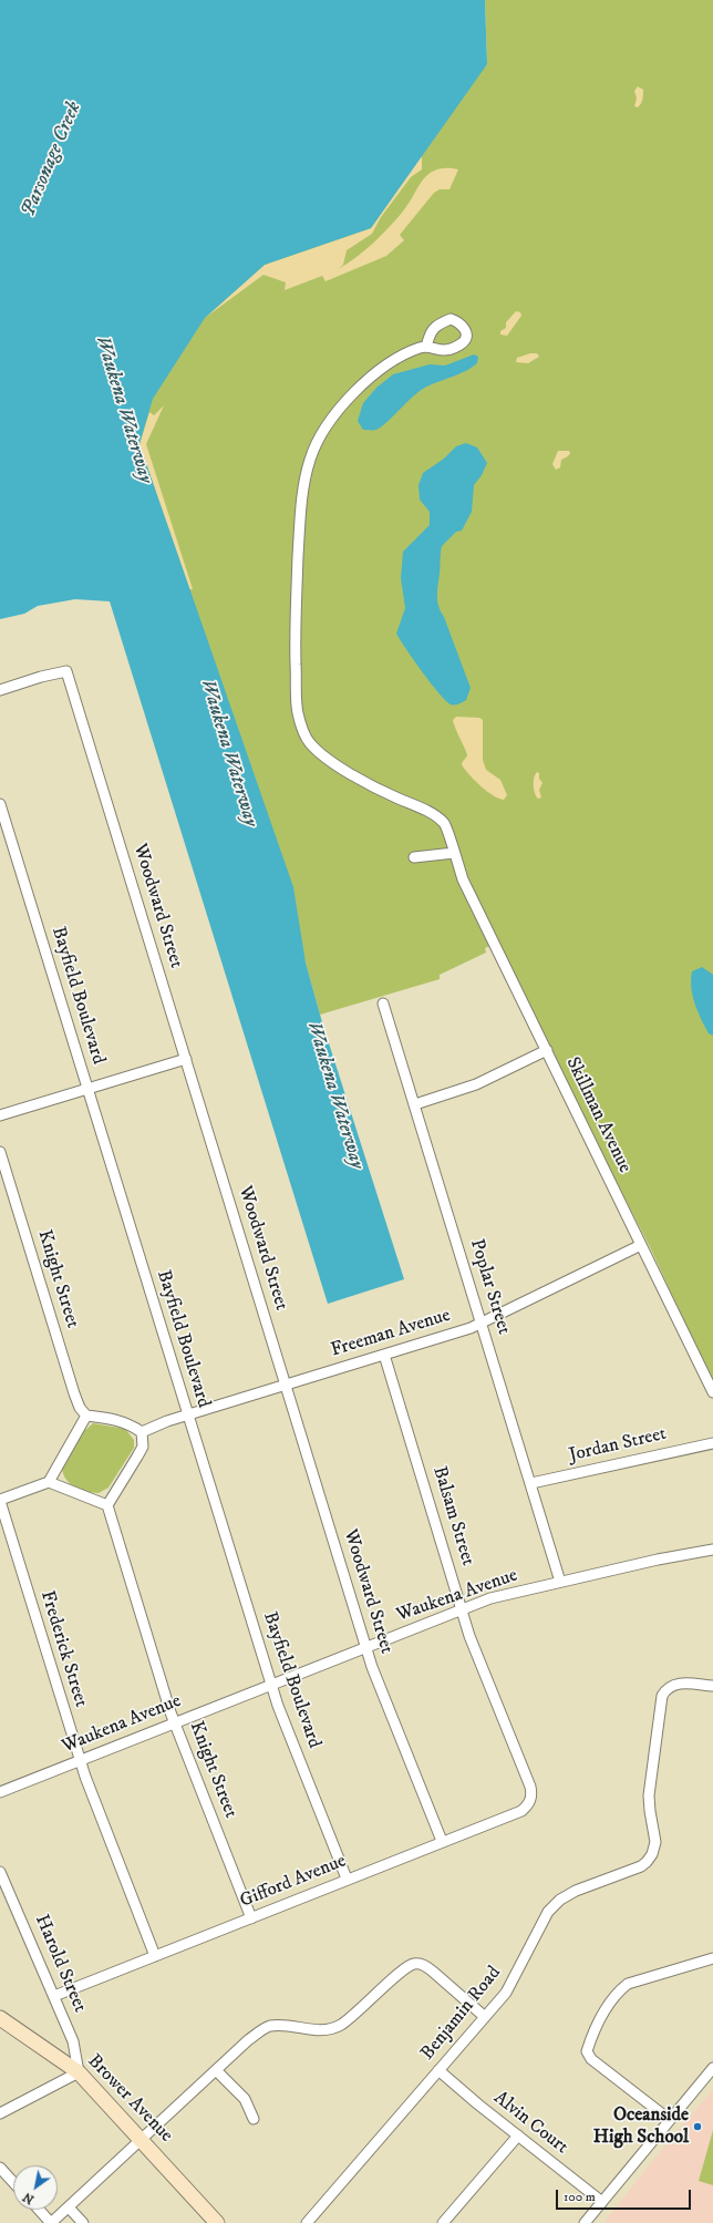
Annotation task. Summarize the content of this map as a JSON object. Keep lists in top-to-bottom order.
{
  "streets": {
    "main road": ["Brower Avenue"],
    "street": [
      "Woodward Street",
      "Bayfield Boulevard",
      "Skillman Avenue",
      "Knight Street",
      "Poplar Street",
      "Freeman Avenue",
      "Jordan Street",
      "Balsam Street",
      "Waukena Avenue",
      "Frederick Street",
      "Gifford Avenue",
      "Harold Street",
      "Benjamin Road",
      "Alvin Court"
    ]
  },
  "crossings": [
    ["Woodward Street", "Freeman Avenue"],
    ["Woodward Street", "Waukena Avenue"],
    ["Woodward Street", "Gifford Avenue"],
    ["Bayfield Boulevard", "Freeman Avenue"],
    ["Bayfield Boulevard", "Waukena Avenue"],
    ["Bayfield Boulevard", "Gifford Avenue"],
    ["Skillman Avenue", "Freeman Avenue"],
    ["Knight Street", "Waukena Avenue"],
    ["Knight Street", "Gifford Avenue"],
    ["Poplar Street", "Freeman Avenue"],
    ["Poplar Street", "Jordan Street"],
    ["Poplar Street", "Waukena Avenue"],
    ["Freeman Avenue", "Balsam Street"],
    ["Balsam Street", "Waukena Avenue"],
    ["Balsam Street", "Gifford Avenue"],
    ["Waukena Avenue", "Frederick Street"],
    ["Frederick Street", "Gifford Avenue"],
    ["Gifford Avenue", "Harold Street"],
    ["Harold Street", "Brower Avenue"],
    ["Benjamin Road", "Alvin Court"]
  ],
  "water": ["Parsonage Creek", "Waukena Waterway"],
  "places": ["Oceanside High School"],
  "scale_bar": "100 m",
  "north": "bottom left"
}
